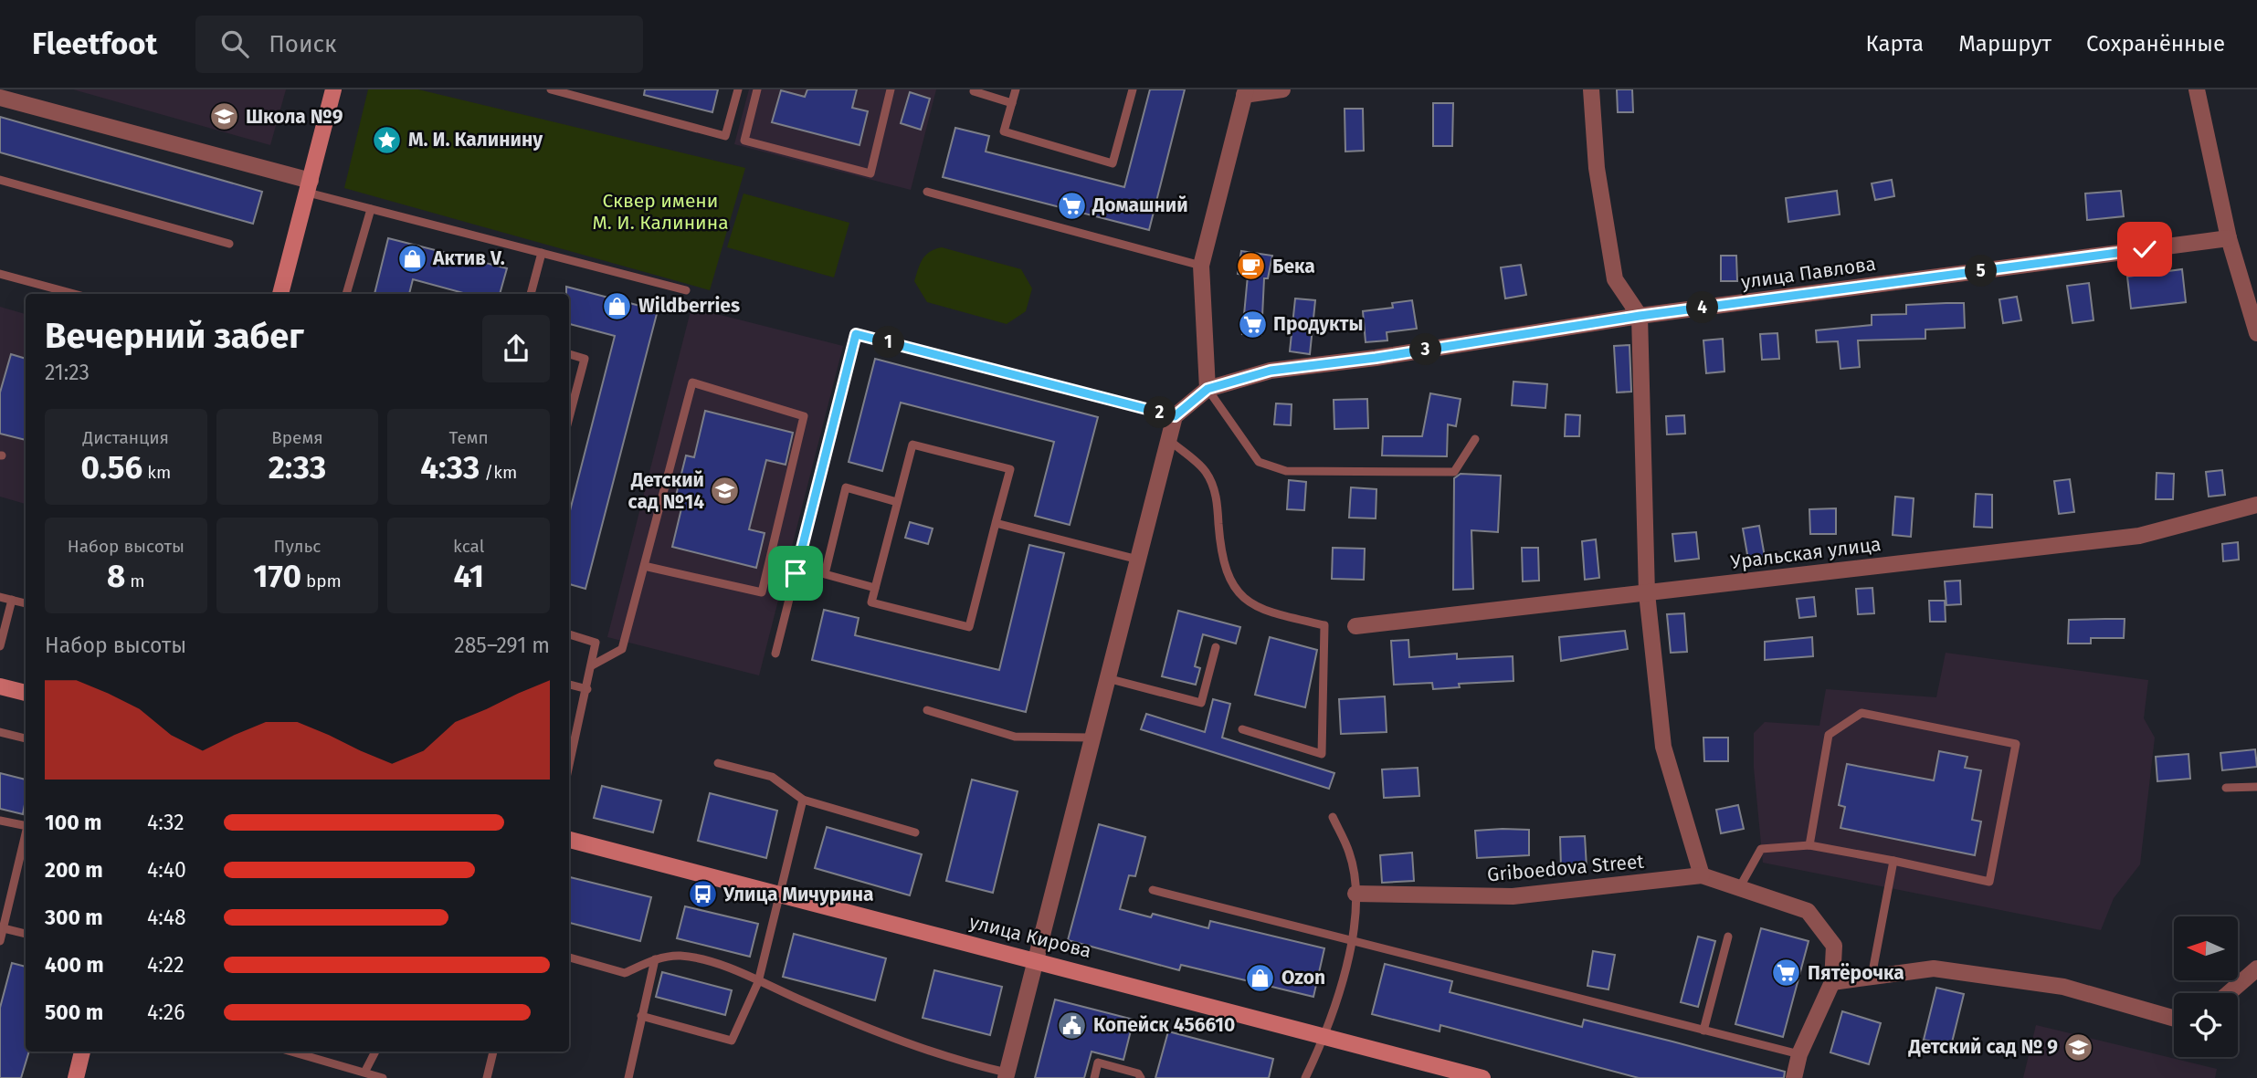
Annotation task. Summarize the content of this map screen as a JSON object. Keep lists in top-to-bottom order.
{
  "streets": {
    "main road": ["улица Кирова"],
    "street": ["улица Павлова", "Уральская улица", "Griboedova Street"]
  },
  "parks": ["Сквер имени М. И. Калинина"],
  "places": {
    "school or university": ["Школа №9", "Детский сад №14", "Детский сад № 9"],
    "place": ["М. И. Калинину"],
    "supermarket": ["Домашний", "Продукты", "Пятёрочка"],
    "shop": ["Актив V.", "Wildberries", "Ozon"],
    "cafe": ["Бека"],
    "bus stop": ["Улица Мичурина"],
    "public building": ["Копейск 456610"]
  },
  "north": "left",
  "page": {
    "header": "Fleetfoot",
    "search": "Поиск",
    "nav": ["Карта", "Маршрут", "Сохранённые"],
    "pins": [
      "5",
      "4",
      "1",
      "3",
      "2"
    ],
    "heading": ["Вечерний забег", "21:23"],
    "stats": [
      ["Дистанция", "0.56 km"],
      ["Время", "2:33"],
      ["Темп", "4:33 /km"],
      ["Набор высоты", "8 m"],
      ["Пульс", "170 bpm"],
      ["kcal", "41"]
    ],
    "chart": ["Набор высоты", "285–291 m"],
    "list": [
      {
        "name": "100 m",
        "note": "4:32"
      },
      {
        "name": "200 m",
        "note": "4:40"
      },
      {
        "name": "300 m",
        "note": "4:48"
      },
      {
        "name": "400 m",
        "note": "4:22"
      },
      {
        "name": "500 m",
        "note": "4:26"
      }
    ]
  }
}
